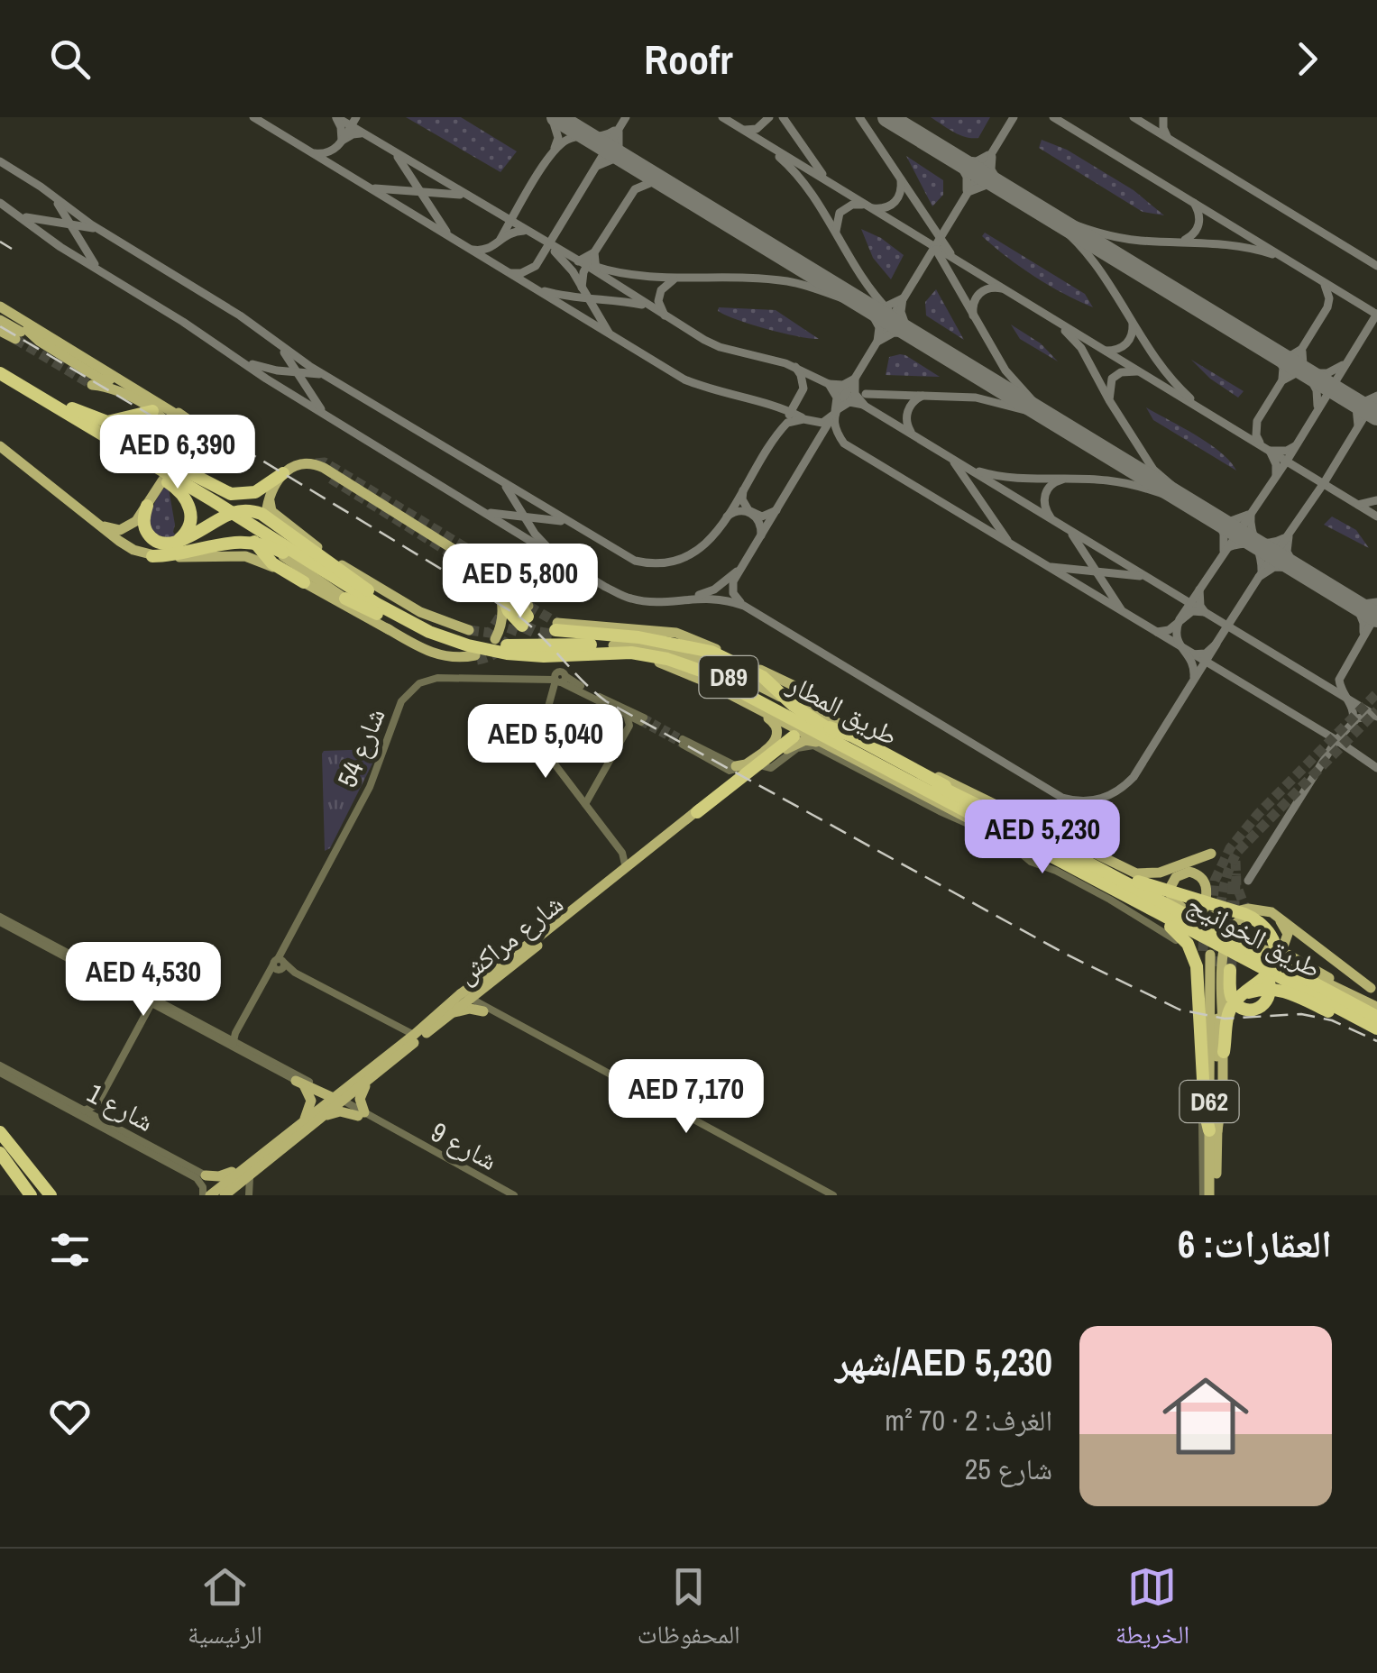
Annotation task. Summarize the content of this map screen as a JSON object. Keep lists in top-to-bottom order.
{
  "streets": {
    "highway": ["D89", "طريق المطار", "طريق الخوانيج"],
    "main road": ["شارع مراكش", "D62"],
    "street": ["شارع 54", "شارع 1", "شارع 9"]
  },
  "crossings": [
    ["طريق المطار", "طريق الخوانيج"],
    ["طريق المطار", "شارع مراكش"],
    ["شارع مراكش", "شارع 1"]
  ],
  "page": {
    "header": "Roofr",
    "price": [
      "AED 6,390",
      "AED 5,800",
      "AED 5,040",
      "AED 5,230",
      "AED 4,530",
      "AED 7,170"
    ],
    "heading": "العقارات: 6",
    "list": [
      {
        "name": "AED 5,230/شهر",
        "note": "الغرف: 2 · 70 m² · شارع 25"
      }
    ],
    "tabs": ["الخريطة", "المحفوظات", "الرئيسية"]
  }
}
